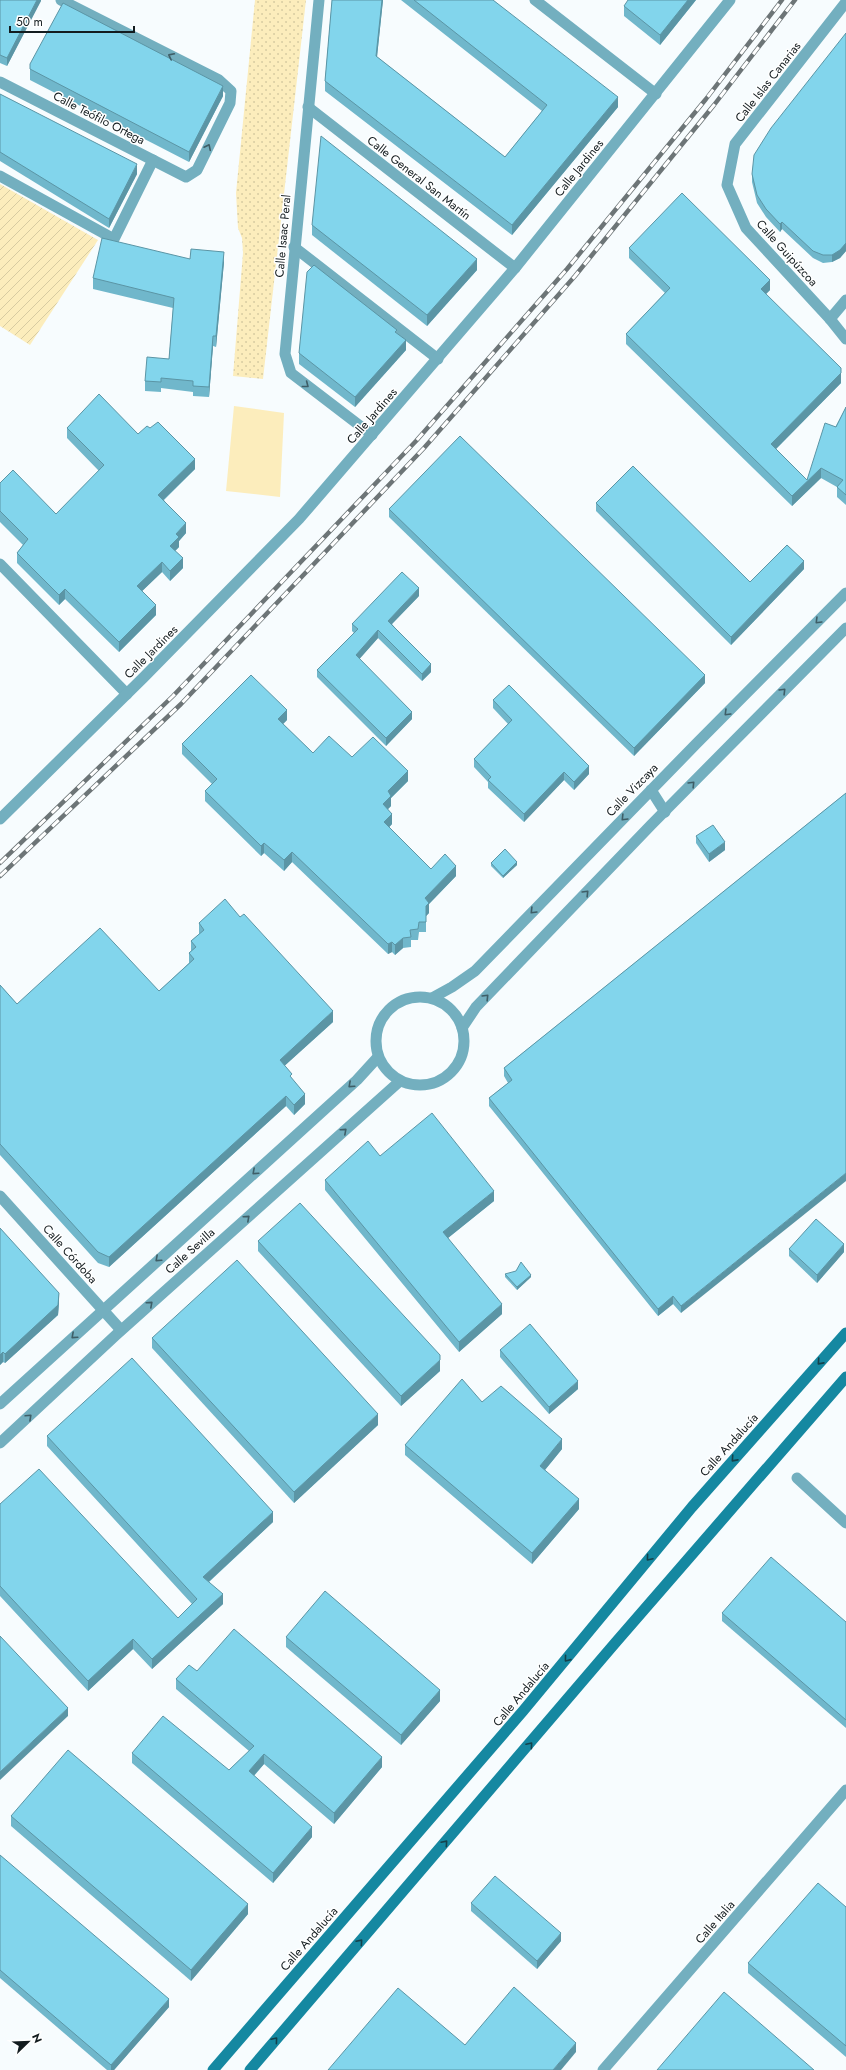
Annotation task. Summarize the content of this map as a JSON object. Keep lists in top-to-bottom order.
{
  "streets": {
    "main road": ["Calle Andalucía"],
    "street": [
      "Calle Islas Canarias",
      "Calle Teófilo Ortega",
      "Calle Jardines",
      "Calle General San Martín",
      "Calle Isaac Peral",
      "Calle Guipúzcoa",
      "Calle Vizcaya",
      "Calle Sevilla",
      "Calle Córdoba",
      "Calle Italia"
    ]
  },
  "crossings": [
    ["Calle Islas Canarias", "Calle Guipúzcoa"],
    ["Calle Jardines", "Calle General San Martín"],
    ["Calle Jardines", "Calle Isaac Peral"],
    ["Calle General San Martín", "Calle Isaac Peral"],
    ["Calle Vizcaya", "Calle Sevilla"],
    ["Calle Sevilla", "Calle Córdoba"]
  ],
  "one_way": ["Calle Isaac Peral"],
  "scale_bar": "50 m",
  "north": "top right"
}
